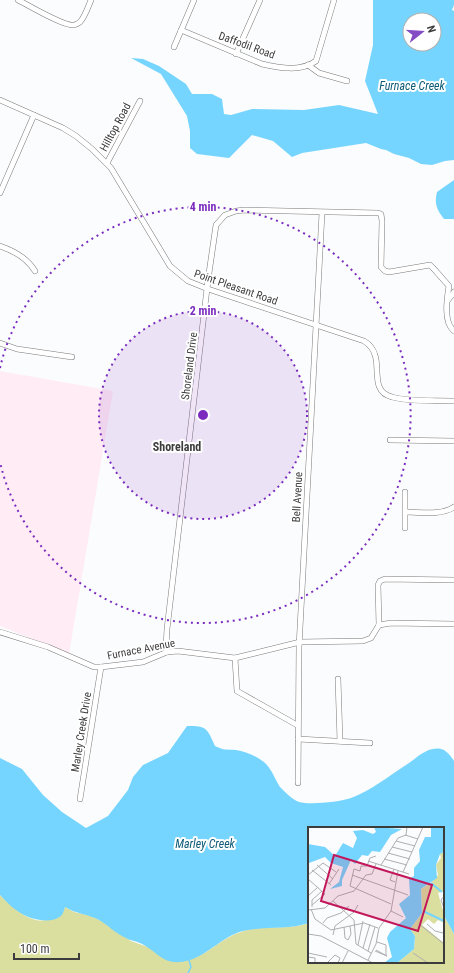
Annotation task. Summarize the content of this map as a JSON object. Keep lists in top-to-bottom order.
{
  "streets": {
    "street": [
      "Daffodil Road",
      "Hilltop Road",
      "Point Pleasant Road",
      "Shoreland Drive",
      "Bell Avenue",
      "Furnace Avenue",
      "Marley Creek Drive"
    ]
  },
  "crossings": [
    ["Hilltop Road", "Point Pleasant Road"],
    ["Point Pleasant Road", "Shoreland Drive"],
    ["Point Pleasant Road", "Bell Avenue"],
    ["Shoreland Drive", "Bell Avenue"],
    ["Shoreland Drive", "Furnace Avenue"],
    ["Bell Avenue", "Furnace Avenue"],
    ["Furnace Avenue", "Marley Creek Drive"]
  ],
  "districts": ["Shoreland"],
  "water": ["Furnace Creek", "Marley Creek"],
  "scale_bar": "100 m",
  "north": "right",
  "rings": ["4 min", "2 min"]
}
